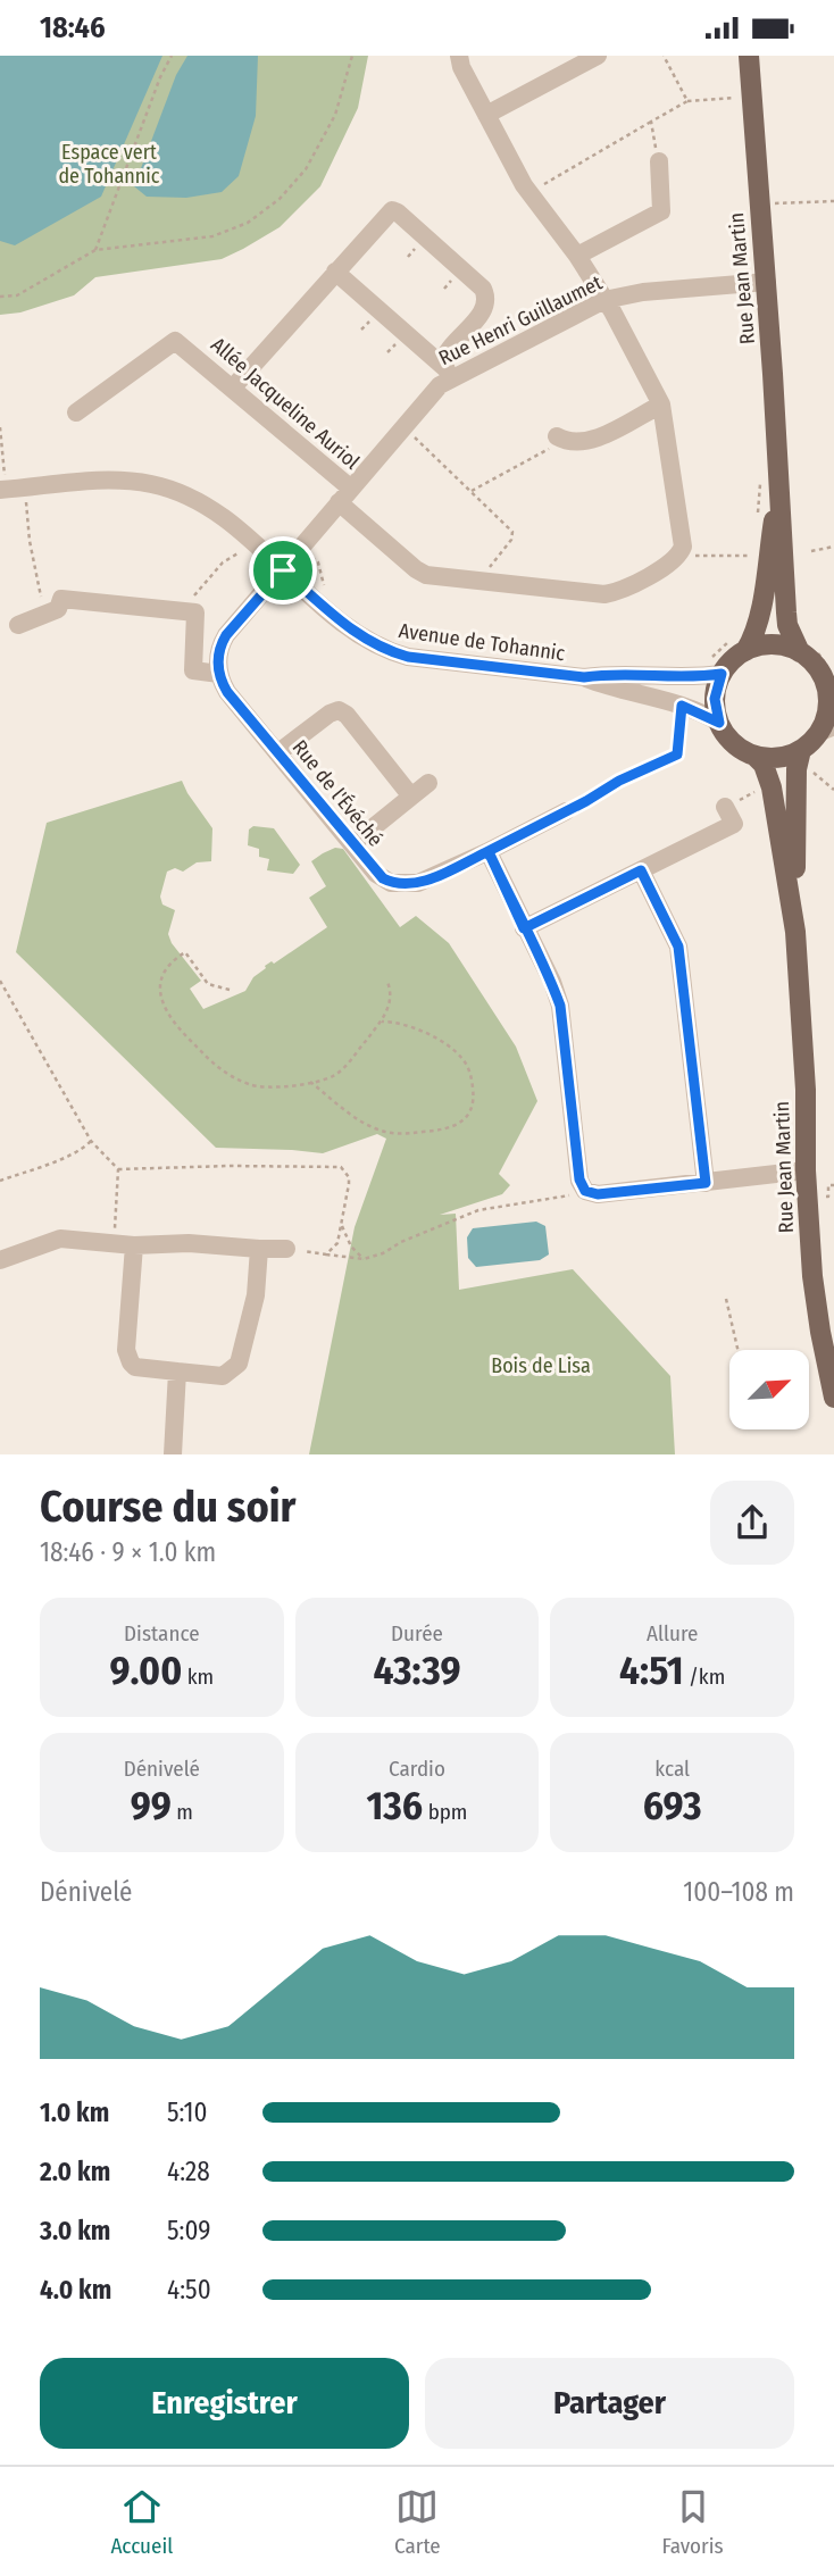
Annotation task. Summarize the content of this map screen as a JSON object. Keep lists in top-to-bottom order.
{
  "streets": {
    "main road": ["Rue Jean Martin"],
    "street": [
      "Rue Henri Guillaumet",
      "Allée Jacqueline Auriol",
      "Avenue de Tohannic",
      "Rue de l'Évéché"
    ]
  },
  "crossings": [
    ["Rue Jean Martin", "Rue Henri Guillaumet"],
    ["Rue Jean Martin", "Avenue de Tohannic"],
    ["Rue Henri Guillaumet", "Allée Jacqueline Auriol"],
    ["Rue Henri Guillaumet", "Avenue de Tohannic"]
  ],
  "parks": ["Espace vert de Tohannic", "Bois de Lisa"],
  "north": "top right",
  "page": {
    "status": "18:46",
    "heading": ["Course du soir", "18:46 · 9 × 1.0 km"],
    "stats": [
      ["Distance", "9.00 km"],
      ["Durée", "43:39"],
      ["Allure", "4:51 /km"],
      ["Dénivelé", "99 m"],
      ["Cardio", "136 bpm"],
      ["kcal", "693"]
    ],
    "chart": ["Dénivelé", "100–108 m"],
    "list": [
      {
        "name": "1.0 km",
        "note": "5:10"
      },
      {
        "name": "2.0 km",
        "note": "4:28"
      },
      {
        "name": "3.0 km",
        "note": "5:09"
      },
      {
        "name": "4.0 km",
        "note": "4:50"
      }
    ],
    "buttons": ["Enregistrer", "Partager"],
    "tabs": ["Accueil", "Carte", "Favoris"]
  }
}
